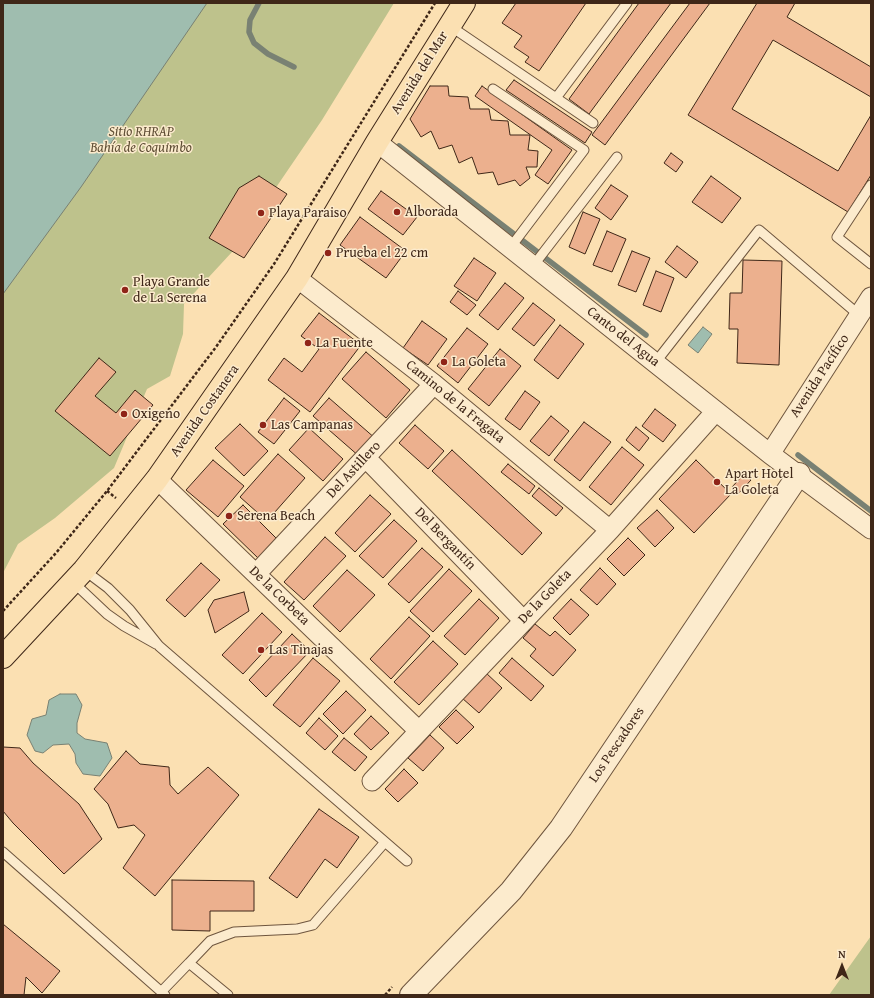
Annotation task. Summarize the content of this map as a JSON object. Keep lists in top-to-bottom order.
{
  "streets": {
    "main road": ["Avenida del Mar", "Avenida Costanera"],
    "street": [
      "Canto del Agua",
      "Avenida Pacífico",
      "Camino de la Fragata",
      "Del Astillero",
      "Del Bergantín",
      "De la Corbeta",
      "De la Goleta",
      "Los Pescadores"
    ]
  },
  "crossings": [
    ["Avenida del Mar", "Canto del Agua"],
    ["Avenida del Mar", "Avenida Costanera"],
    ["Canto del Agua", "Avenida Pacífico"],
    ["Canto del Agua", "Avenida Costanera"],
    ["Canto del Agua", "De la Goleta"],
    ["Canto del Agua", "Los Pescadores"],
    ["Camino de la Fragata", "Avenida Costanera"],
    ["Camino de la Fragata", "Del Astillero"],
    ["Camino de la Fragata", "De la Goleta"],
    ["Avenida Costanera", "De la Corbeta"],
    ["Del Astillero", "Del Bergantín"],
    ["Del Astillero", "De la Corbeta"],
    ["Del Bergantín", "De la Goleta"],
    ["De la Corbeta", "De la Goleta"]
  ],
  "parks": ["Sitio RHRAP Bahía de Coquimbo"],
  "places": [
    "Alborada",
    "Playa Paraiso",
    "Prueba el 22 cm",
    "Playa Grande de La Serena",
    "La Fuente",
    "La Goleta",
    "Oxigeno",
    "Las Campanas",
    "Apart Hotel La Goleta",
    "Serena Beach",
    "Las Tinajas"
  ],
  "north": "top"
}
